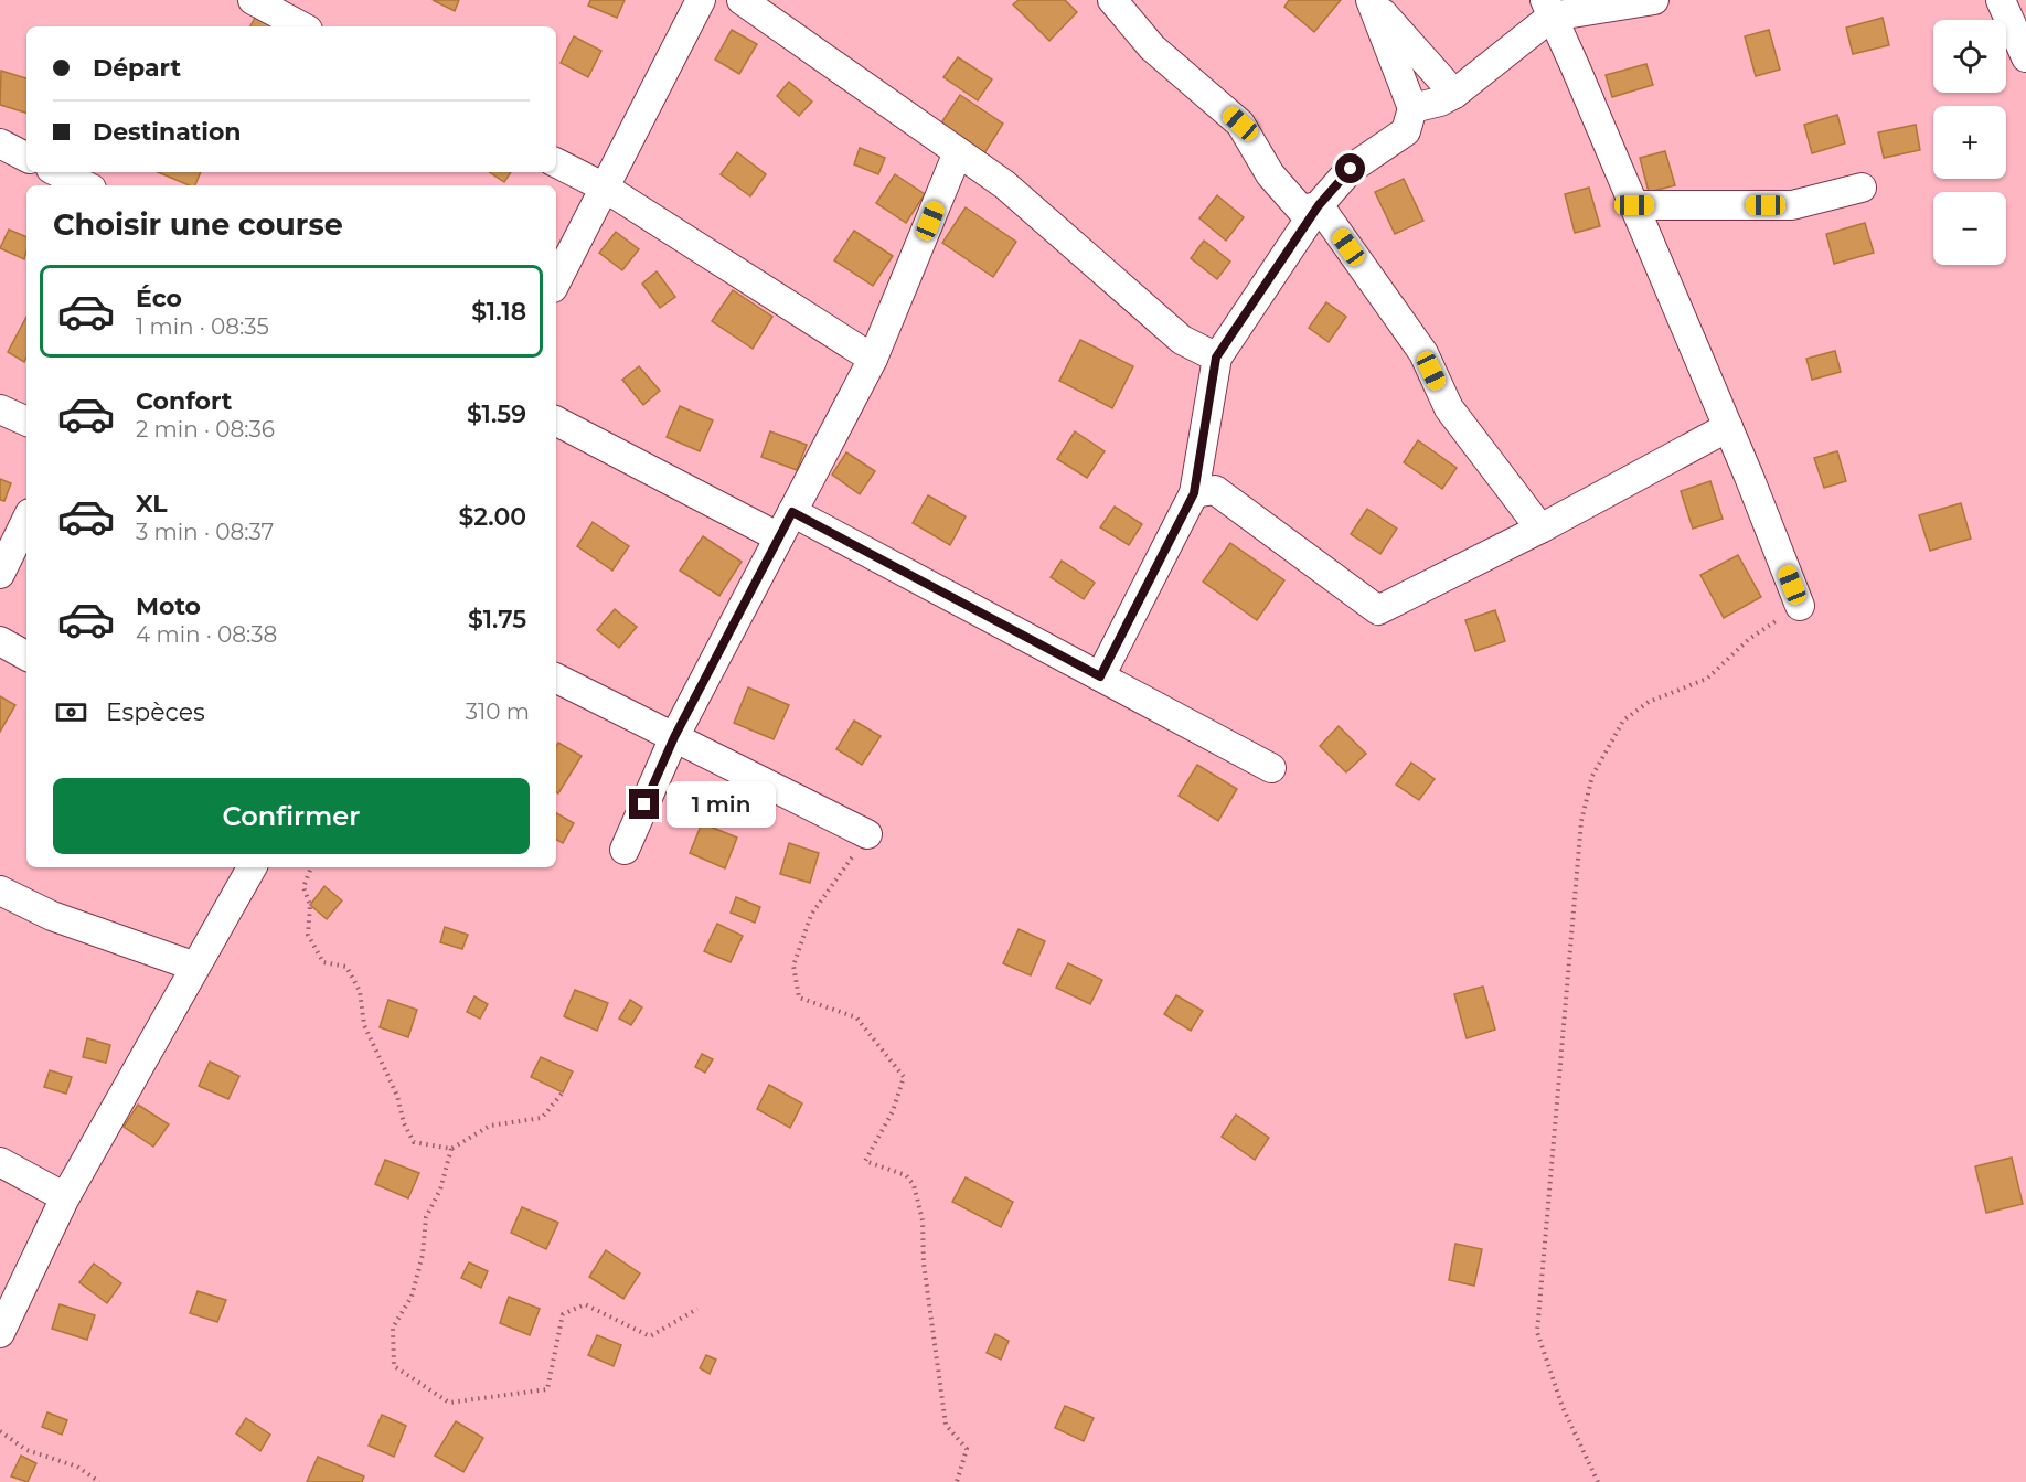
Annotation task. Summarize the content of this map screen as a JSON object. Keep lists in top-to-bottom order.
{
  "page": {
    "map_buttons": ["+", "−"],
    "banner": ["Départ", "Destination"],
    "heading": "Choisir une course",
    "list": [
      {
        "name": "Éco",
        "note": "1 min · 08:35",
        "value": "$1.18"
      },
      {
        "name": "Confort",
        "note": "2 min · 08:36",
        "value": "$1.59"
      },
      {
        "name": "XL",
        "note": "3 min · 08:37",
        "value": "$2.00"
      },
      {
        "name": "Moto",
        "note": "4 min · 08:38",
        "value": "$1.75"
      }
    ],
    "pay": ["Espèces", "310 m"],
    "buttons": "Confirmer",
    "bubble": "1 min"
  }
}
